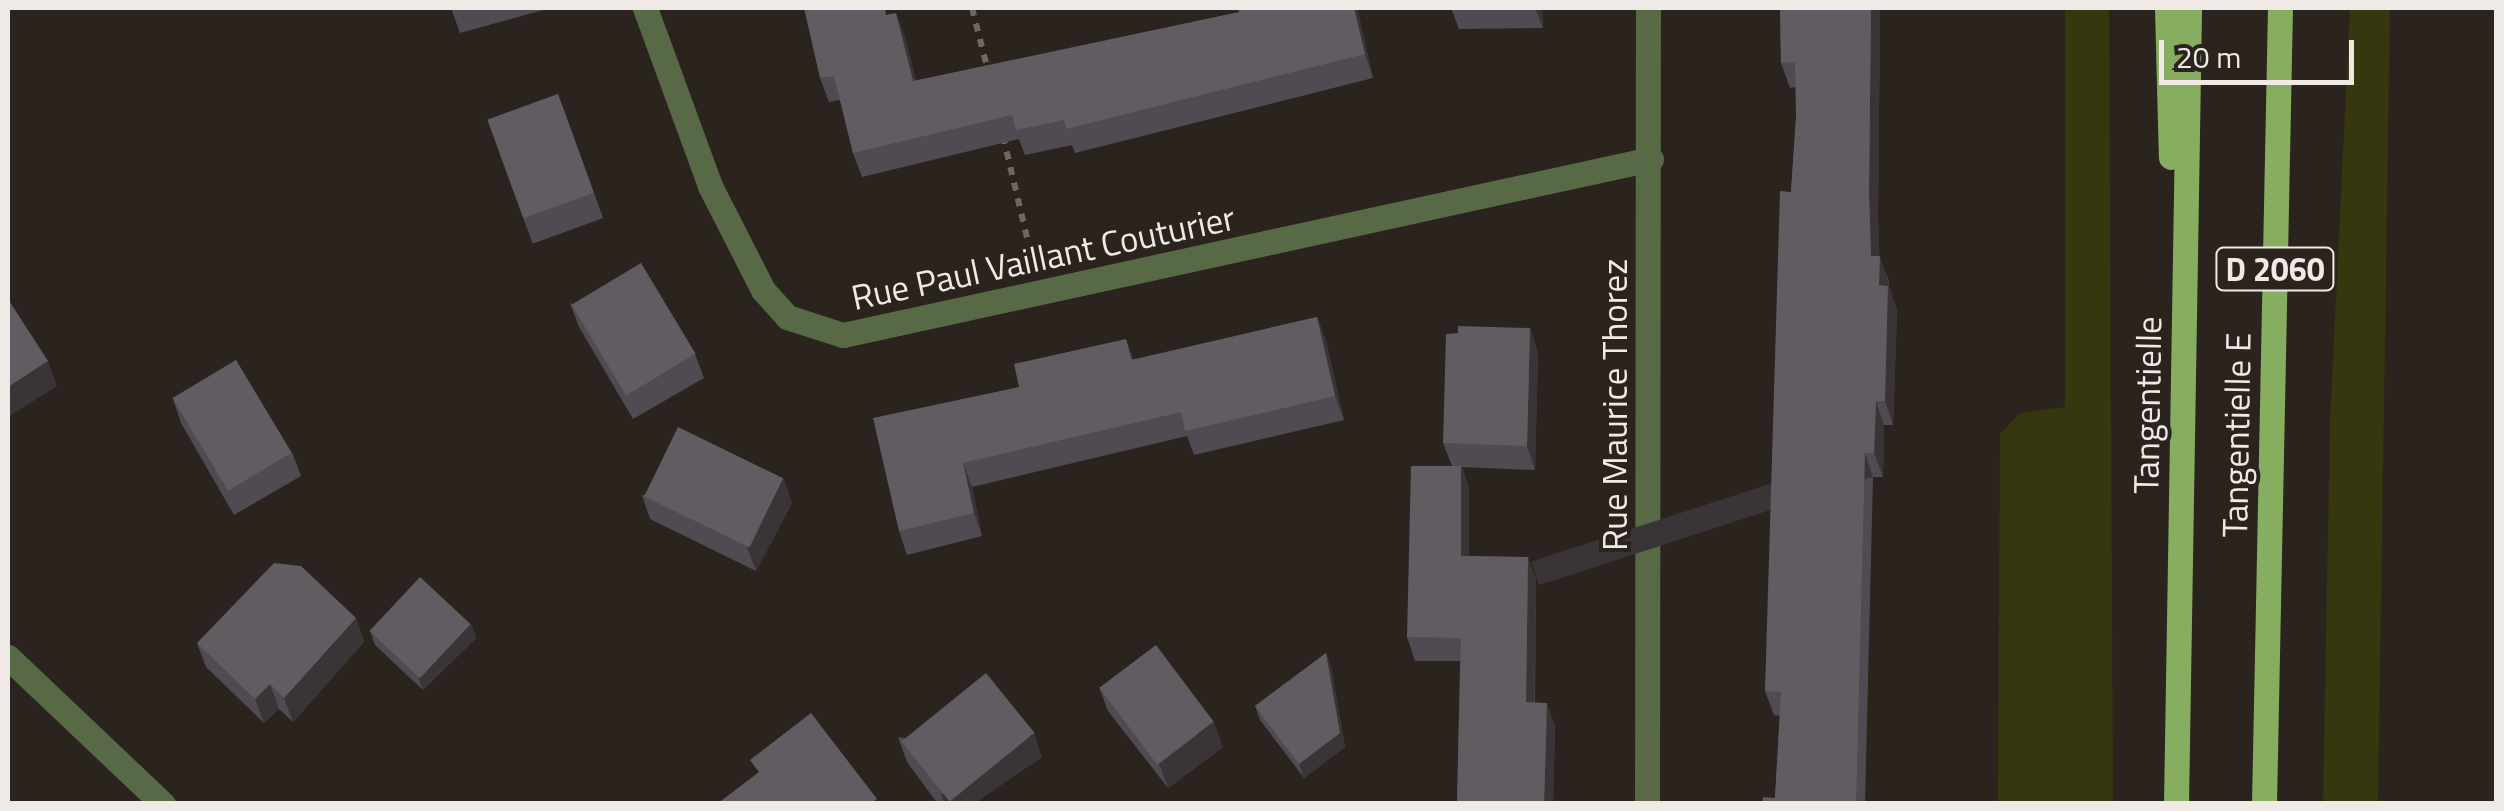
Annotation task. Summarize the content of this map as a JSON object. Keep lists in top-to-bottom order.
{
  "streets": {
    "main road": ["D 2060", "Tangentielle", "Tangentielle E"],
    "street": ["Rue Paul Vaillant Couturier", "Rue Maurice Thorez"]
  },
  "crossings": [
    ["Rue Paul Vaillant Couturier", "Rue Maurice Thorez"]
  ],
  "scale_bar": "20 m"
}
